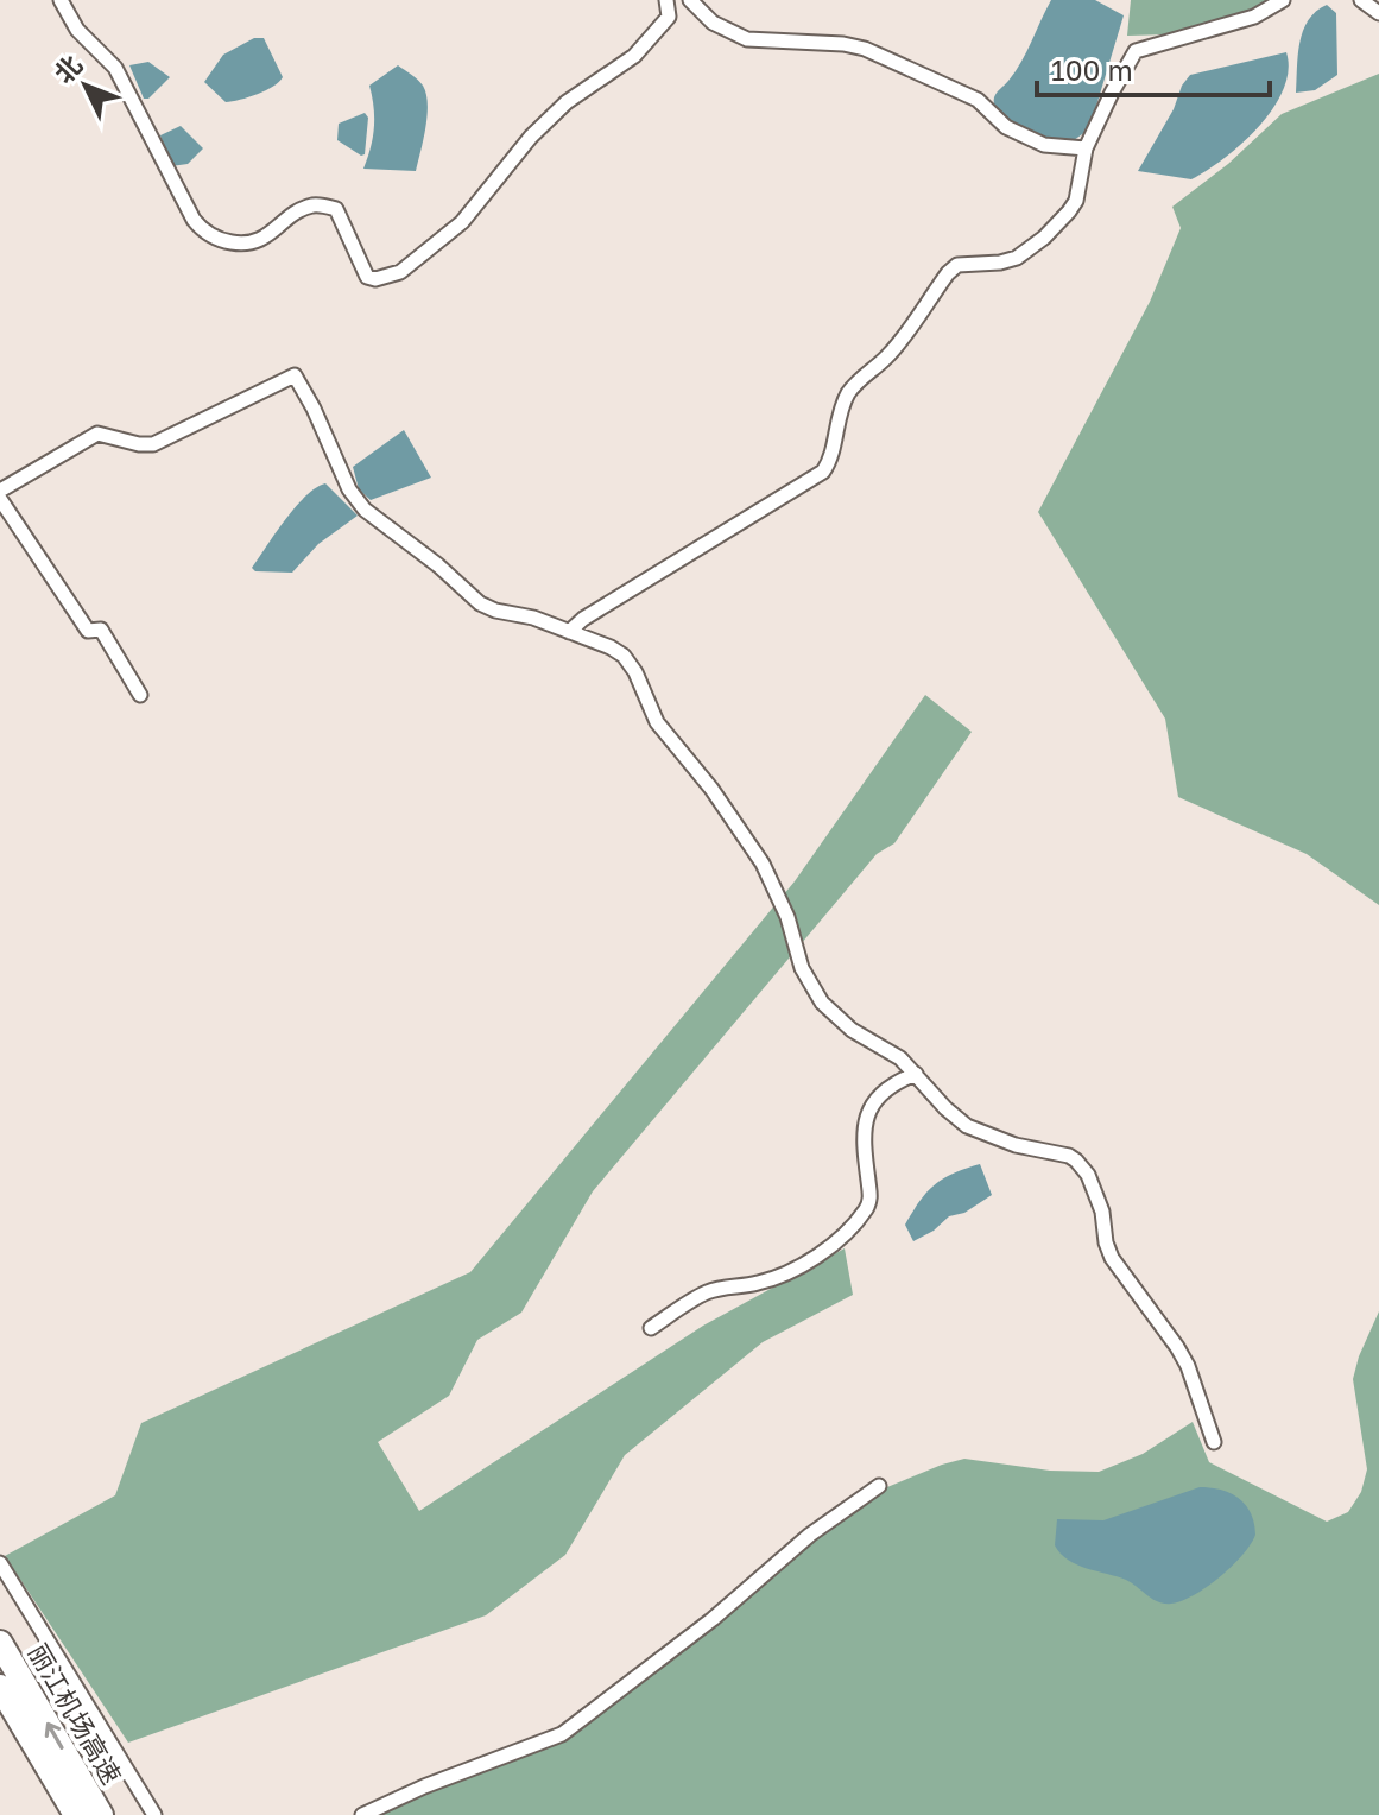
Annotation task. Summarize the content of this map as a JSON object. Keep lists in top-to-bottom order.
{
  "streets": {
    "highway": ["丽江机场高速"]
  },
  "scale_bar": "100 m",
  "north": "top left"
}
